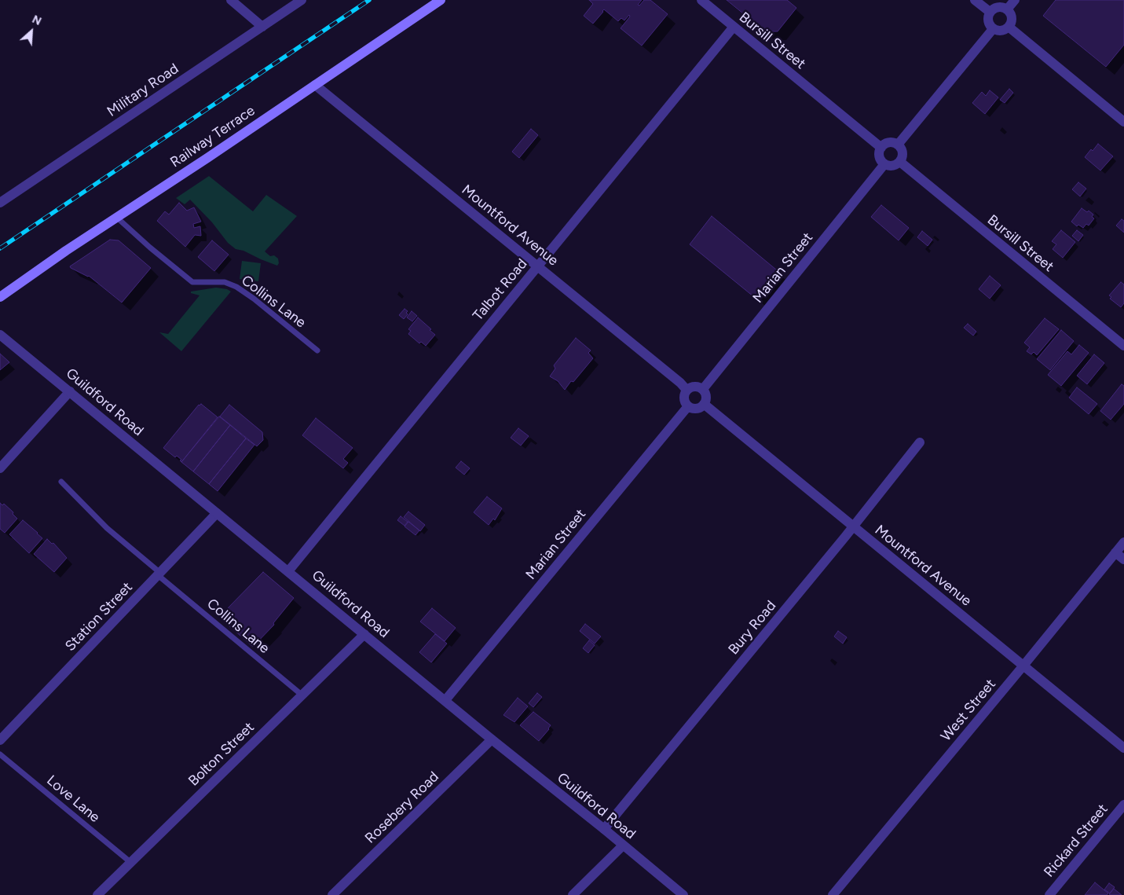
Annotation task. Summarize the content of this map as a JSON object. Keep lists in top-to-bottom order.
{
  "streets": {
    "main road": ["Railway Terrace"],
    "street": [
      "Bursill Street",
      "Military Road",
      "Mountford Avenue",
      "Marian Street",
      "Talbot Road",
      "Guildford Road",
      "Station Street",
      "Bury Road",
      "West Street",
      "Bolton Street",
      "Rosebery Road",
      "Rickard Street"
    ],
    "lane": ["Collins Lane", "Love Lane"]
  },
  "crossings": [
    ["Bursill Street", "Marian Street"],
    ["Bursill Street", "Talbot Road"],
    ["Railway Terrace", "Mountford Avenue"],
    ["Railway Terrace", "Collins Lane"],
    ["Mountford Avenue", "Marian Street"],
    ["Mountford Avenue", "Talbot Road"],
    ["Mountford Avenue", "Bury Road"],
    ["Mountford Avenue", "West Street"],
    ["Marian Street", "Guildford Road"],
    ["Talbot Road", "Guildford Road"],
    ["Collins Lane", "Station Street"],
    ["Collins Lane", "Bolton Street"],
    ["Guildford Road", "Station Street"],
    ["Guildford Road", "Bury Road"],
    ["Guildford Road", "Bolton Street"],
    ["Guildford Road", "Rosebery Road"],
    ["Bolton Street", "Love Lane"]
  ],
  "north": "top right"
}
